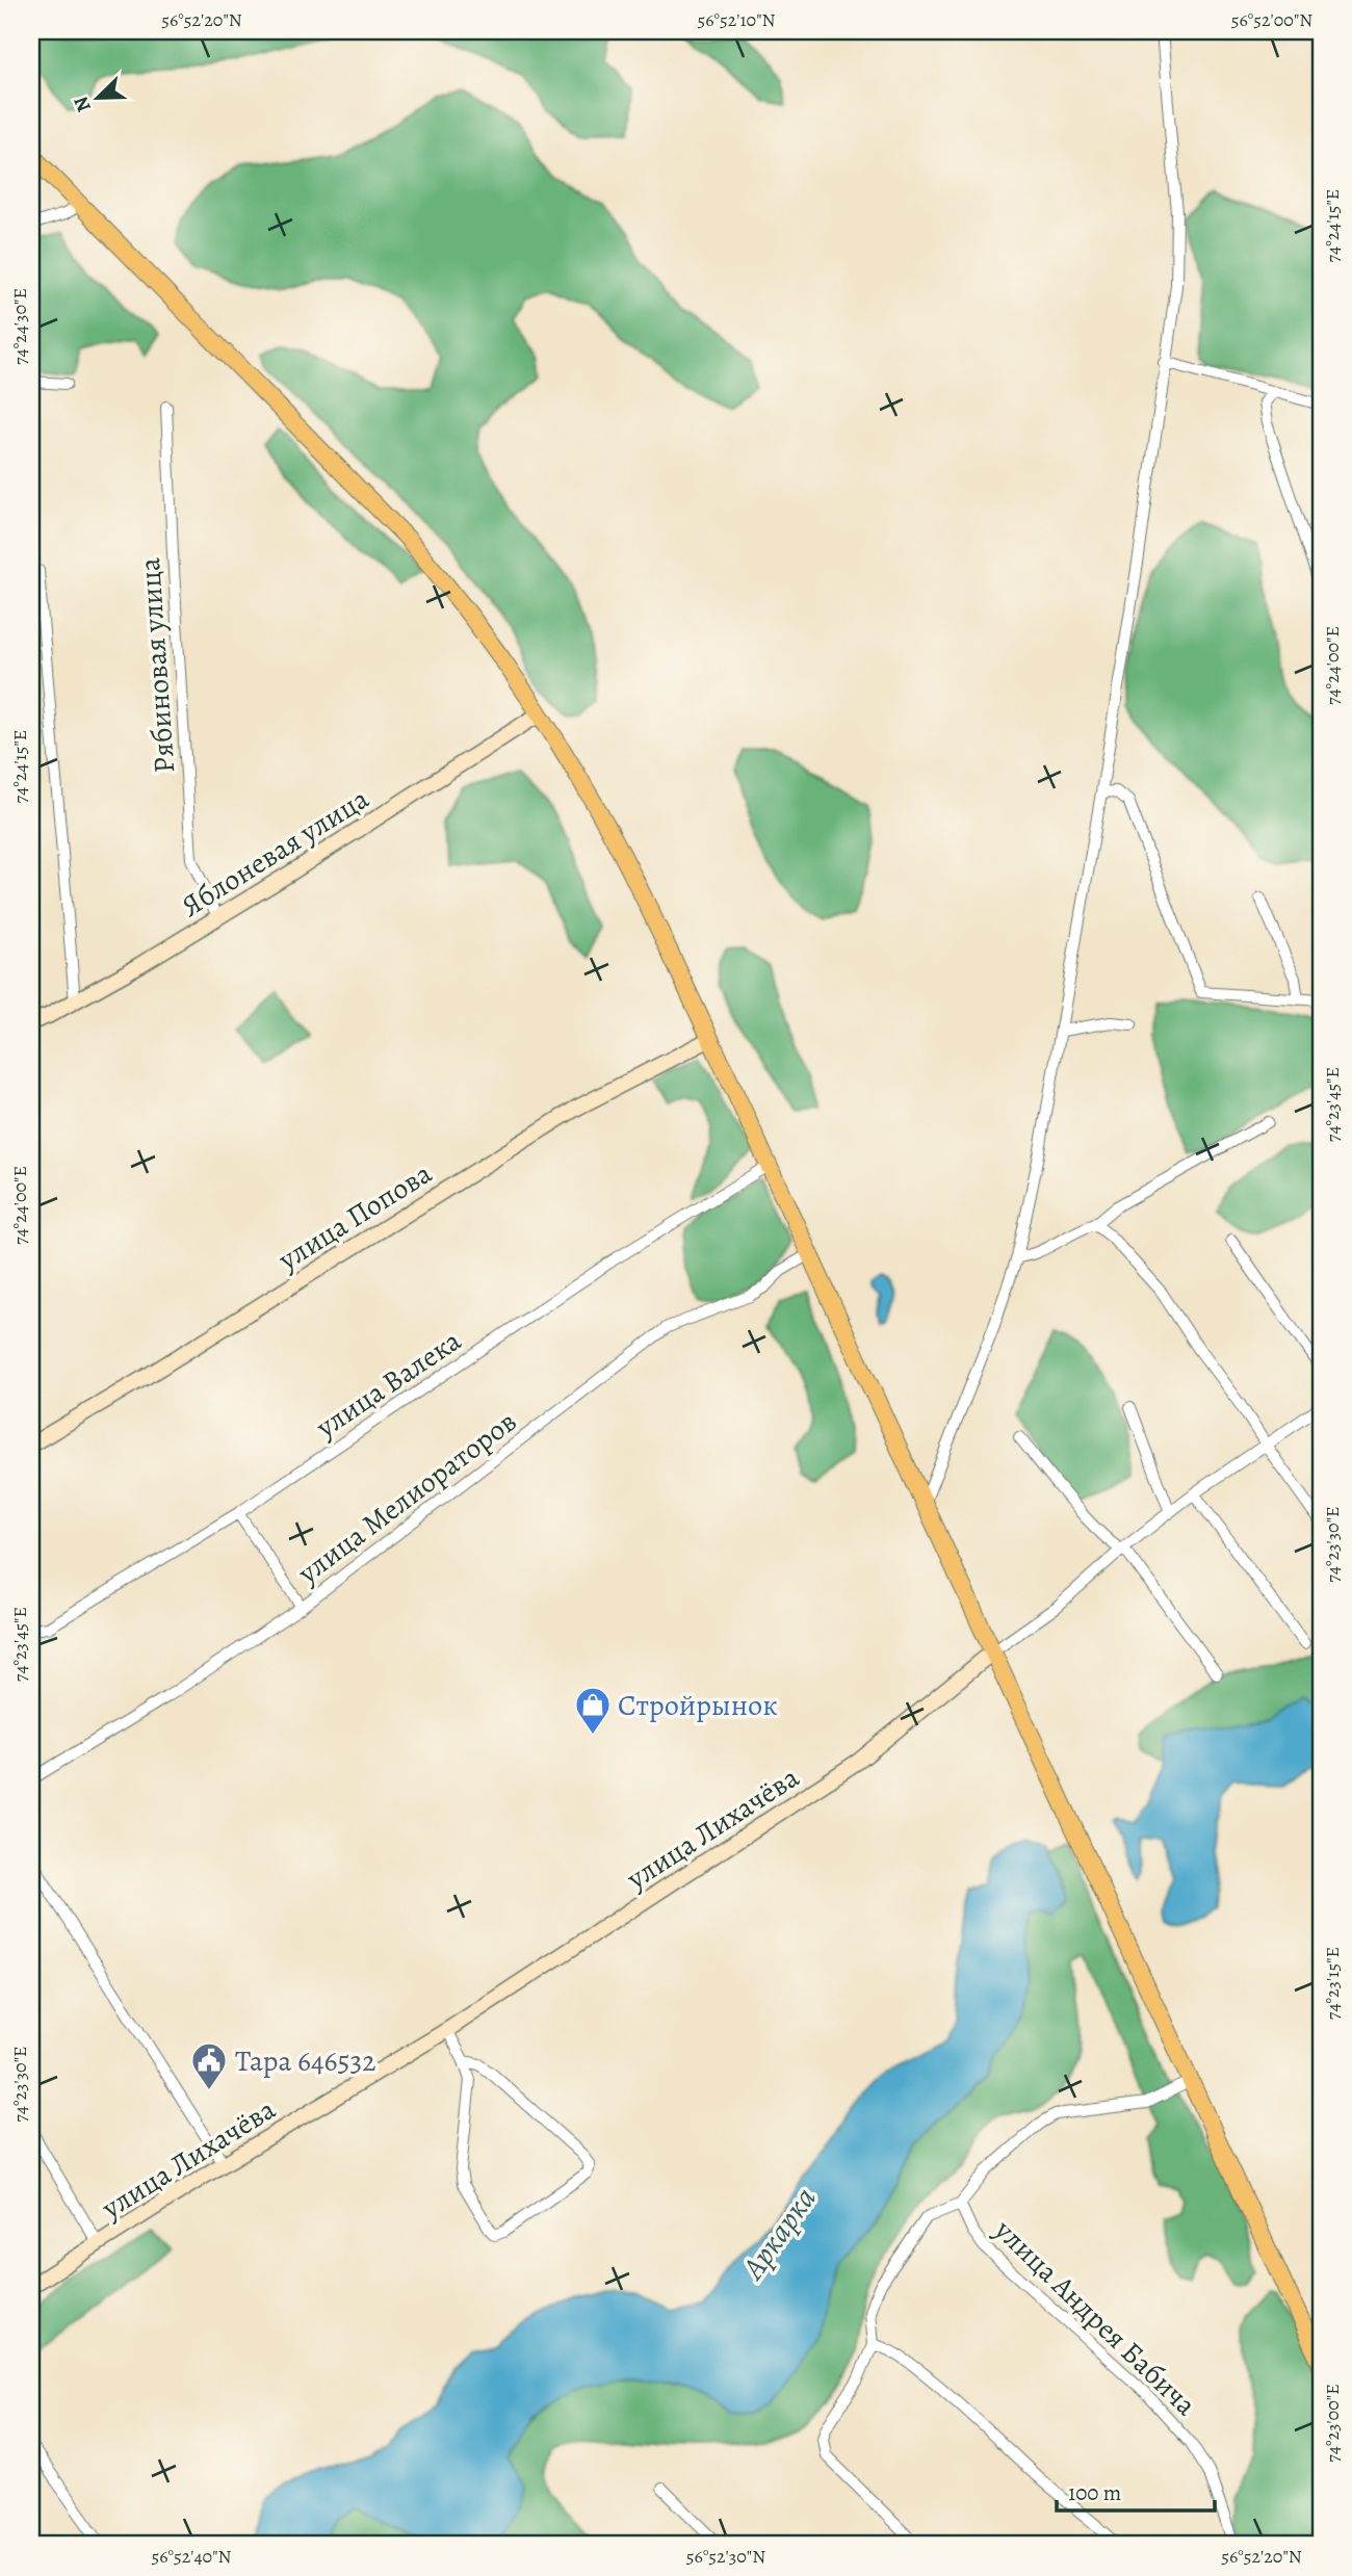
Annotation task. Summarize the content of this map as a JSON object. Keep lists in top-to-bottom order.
{
  "streets": {
    "street": [
      "Рябиновая улица",
      "Яблоневая улица",
      "улица Попова",
      "улица Валека",
      "улица Мелиораторов",
      "улица Лихачёва",
      "улица Андрея Бабича"
    ]
  },
  "crossings": [
    ["Рябиновая улица", "Яблоневая улица"]
  ],
  "water": ["Аркарка"],
  "places": {
    "shop": ["Стройрынок"],
    "public building": ["Тара 646532"]
  },
  "scale_bar": "100 m",
  "north": "bottom left",
  "coordinates": [
    "56°52'20\"N",
    "56°52'10\"N",
    "56°52'00\"N",
    "74°24'15\"E",
    "74°24'30\"E",
    "74°24'00\"E",
    "74°23'45\"E",
    "74°23'30\"E",
    "74°23'15\"E",
    "74°23'00\"E",
    "56°52'40\"N",
    "56°52'30\"N"
  ]
}
